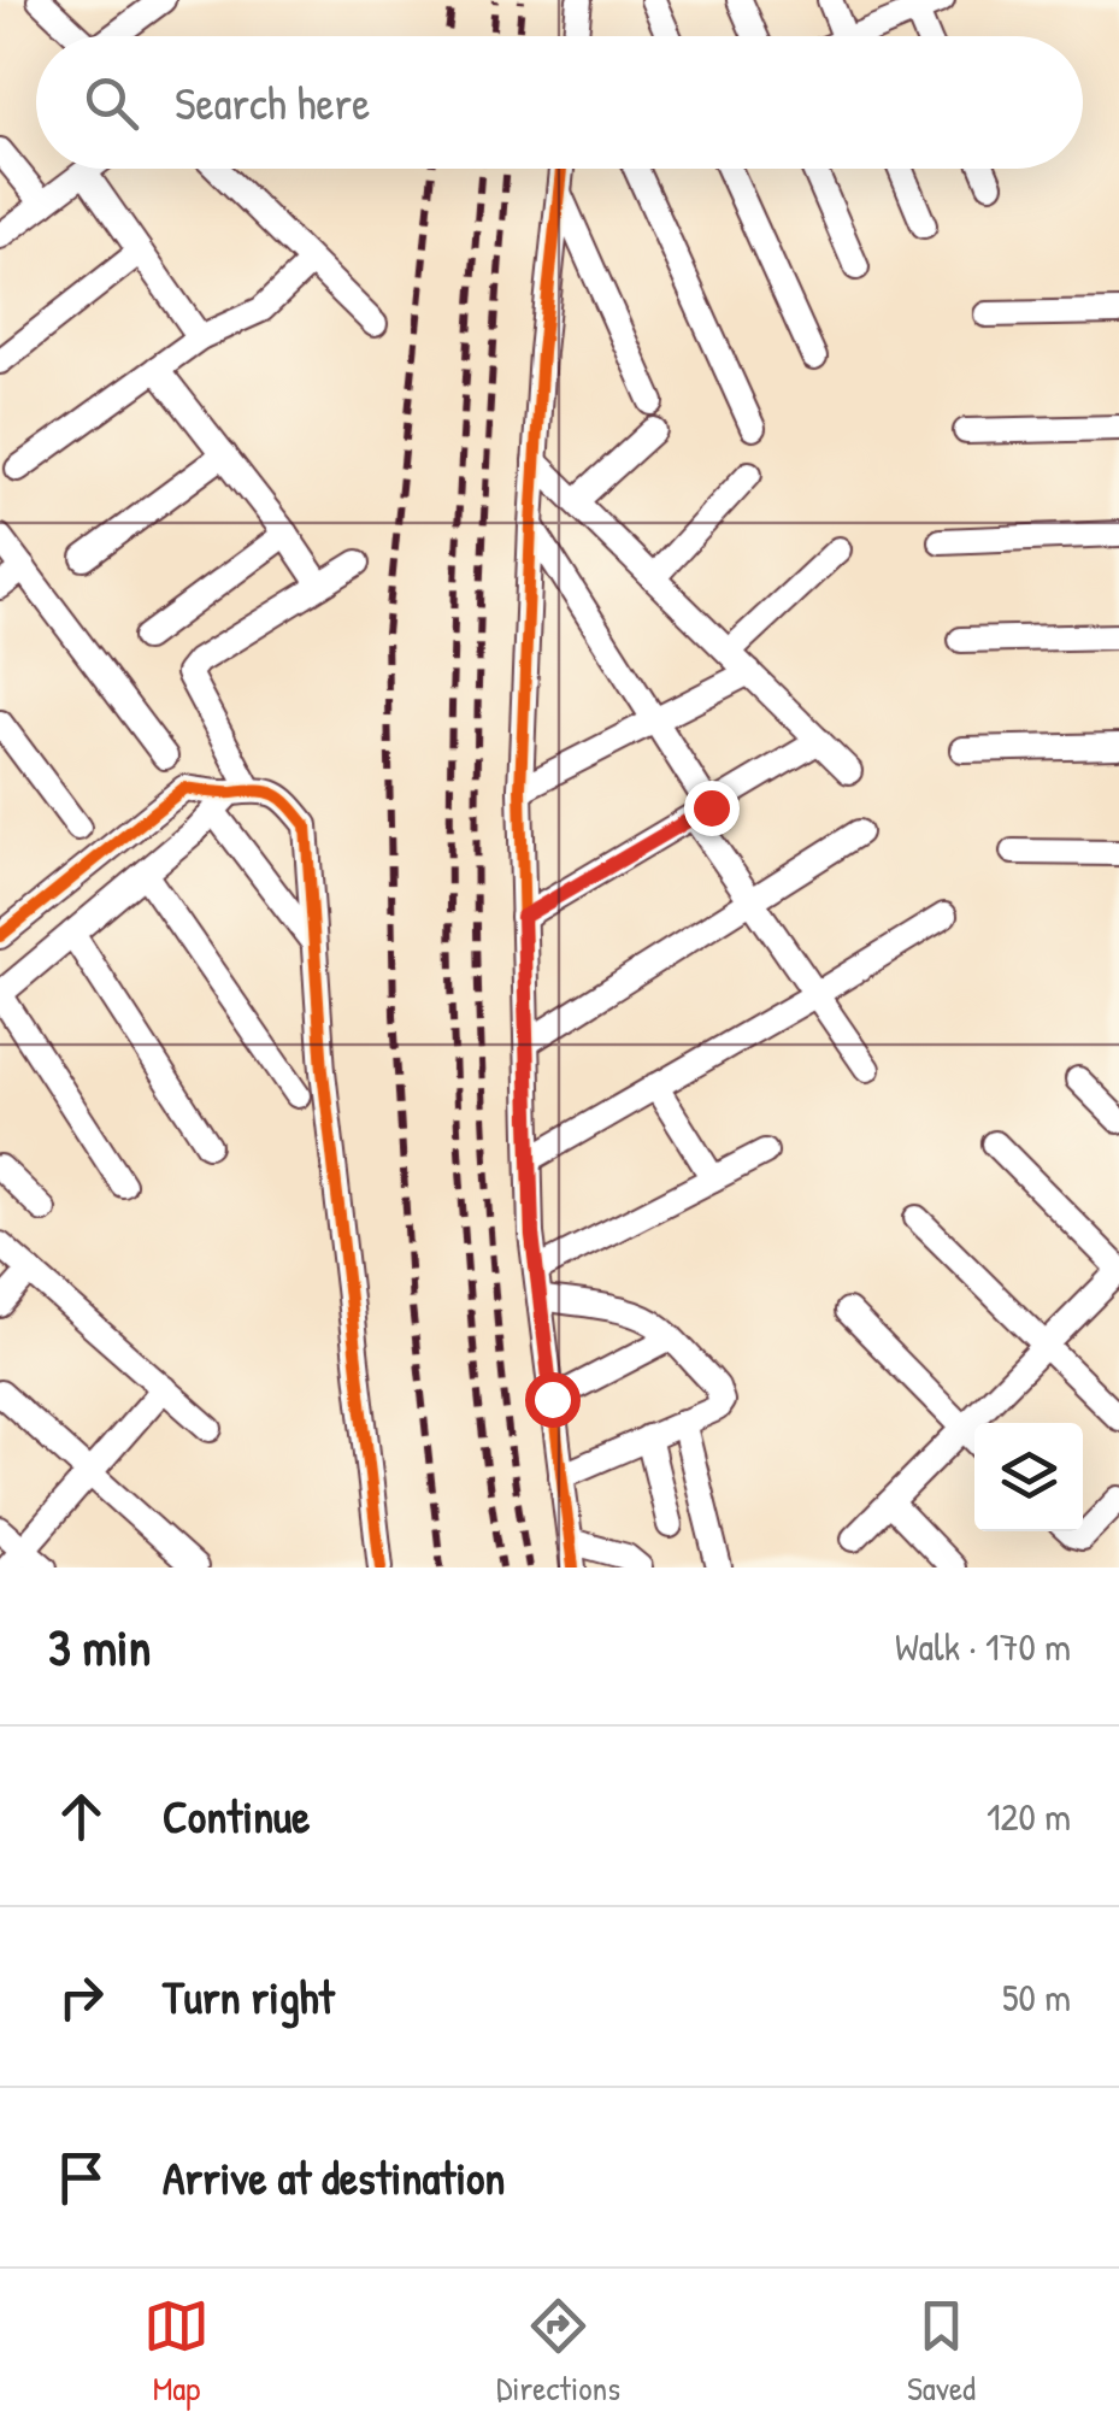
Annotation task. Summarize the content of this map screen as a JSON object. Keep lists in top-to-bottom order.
{
  "page": {
    "search": "Search here",
    "heading": ["3 min", "Walk · 170 m"],
    "list": [
      ["Continue", "120 m"],
      ["Turn right", "50 m"],
      "Arrive at destination"
    ],
    "nav": ["Map", "Directions", "Saved"]
  }
}
